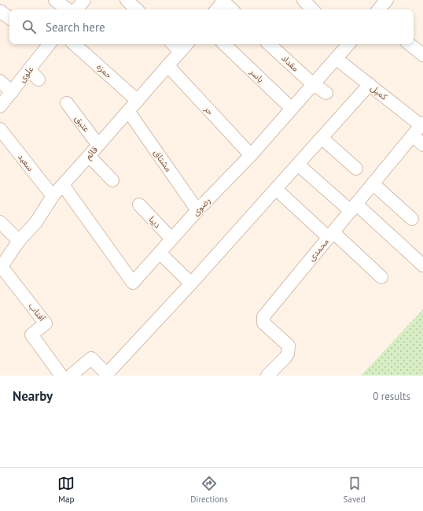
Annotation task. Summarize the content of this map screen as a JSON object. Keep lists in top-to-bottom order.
{
  "streets": {
    "street": [
      "مقداد",
      "حمزه",
      "علوی",
      "یاسر",
      "کمیل",
      "حر",
      "عتیق",
      "قائم",
      "مشتاق",
      "سعید",
      "رضوی",
      "دیبا",
      "محمدی",
      "آفتاب"
    ]
  },
  "crossings": [
    ["مقداد", "رضوی"],
    ["حمزه", "قائم"],
    ["یاسر", "رضوی"],
    ["کمیل", "رضوی"],
    ["کمیل", "محمدی"],
    ["حر", "قائم"],
    ["حر", "رضوی"],
    ["عتیق", "قائم"],
    ["قائم", "مشتاق"],
    ["قائم", "سعید"],
    ["قائم", "رضوی"],
    ["قائم", "آفتاب"],
    ["مشتاق", "رضوی"],
    ["رضوی", "دیبا"]
  ],
  "page": {
    "search": "Search here",
    "heading": ["Nearby", "0 results"],
    "nav": ["Map", "Directions", "Saved"]
  }
}
